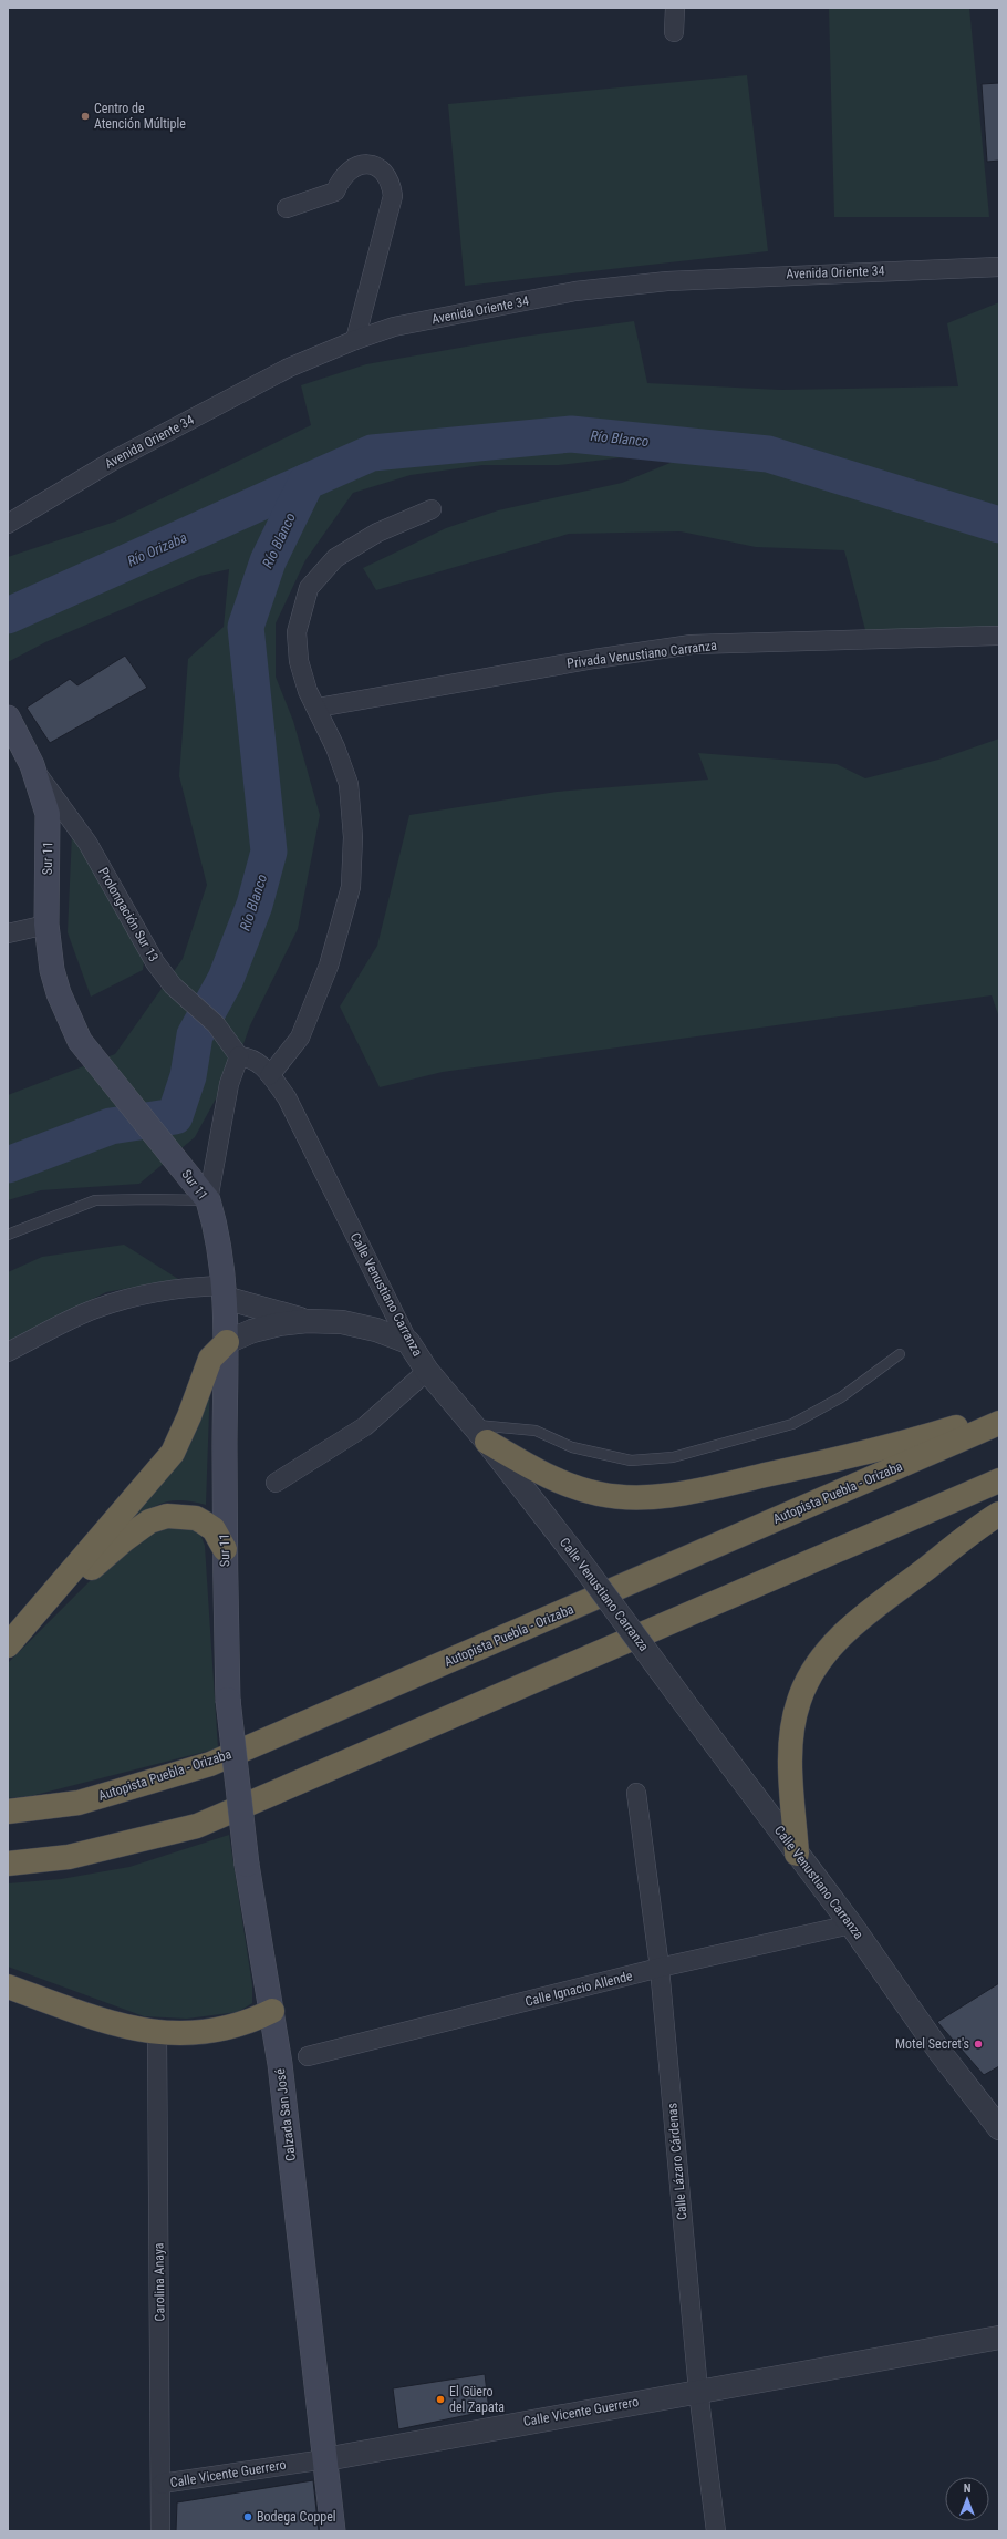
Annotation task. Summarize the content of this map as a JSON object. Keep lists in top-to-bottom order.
{
  "streets": {
    "highway": ["Autopista Puebla - Orizaba"],
    "main road": ["Sur 11", "Calzada San José"],
    "street": [
      "Avenida Oriente 34",
      "Privada Venustiano Carranza",
      "Prolongación Sur 13",
      "Calle Venustiano Carranza",
      "Calle Ignacio Allende",
      "Calle Lázaro Cárdenas",
      "Carolina Anaya",
      "Calle Vicente Guerrero"
    ]
  },
  "crossings": [
    ["Sur 11", "Prolongación Sur 13"],
    ["Sur 11", "Calzada San José"],
    ["Prolongación Sur 13", "Calle Venustiano Carranza"],
    ["Calle Venustiano Carranza", "Calle Ignacio Allende"],
    ["Calle Ignacio Allende", "Calle Lázaro Cárdenas"],
    ["Calzada San José", "Calle Vicente Guerrero"],
    ["Calle Lázaro Cárdenas", "Calle Vicente Guerrero"],
    ["Carolina Anaya", "Calle Vicente Guerrero"]
  ],
  "water": ["Río Blanco", "Río Orizaba"],
  "places": [
    "Centro de Atención Múltiple",
    "Motel Secret's",
    "El Güero del Zapata",
    "Bodega Coppel"
  ],
  "north": "top"
}
